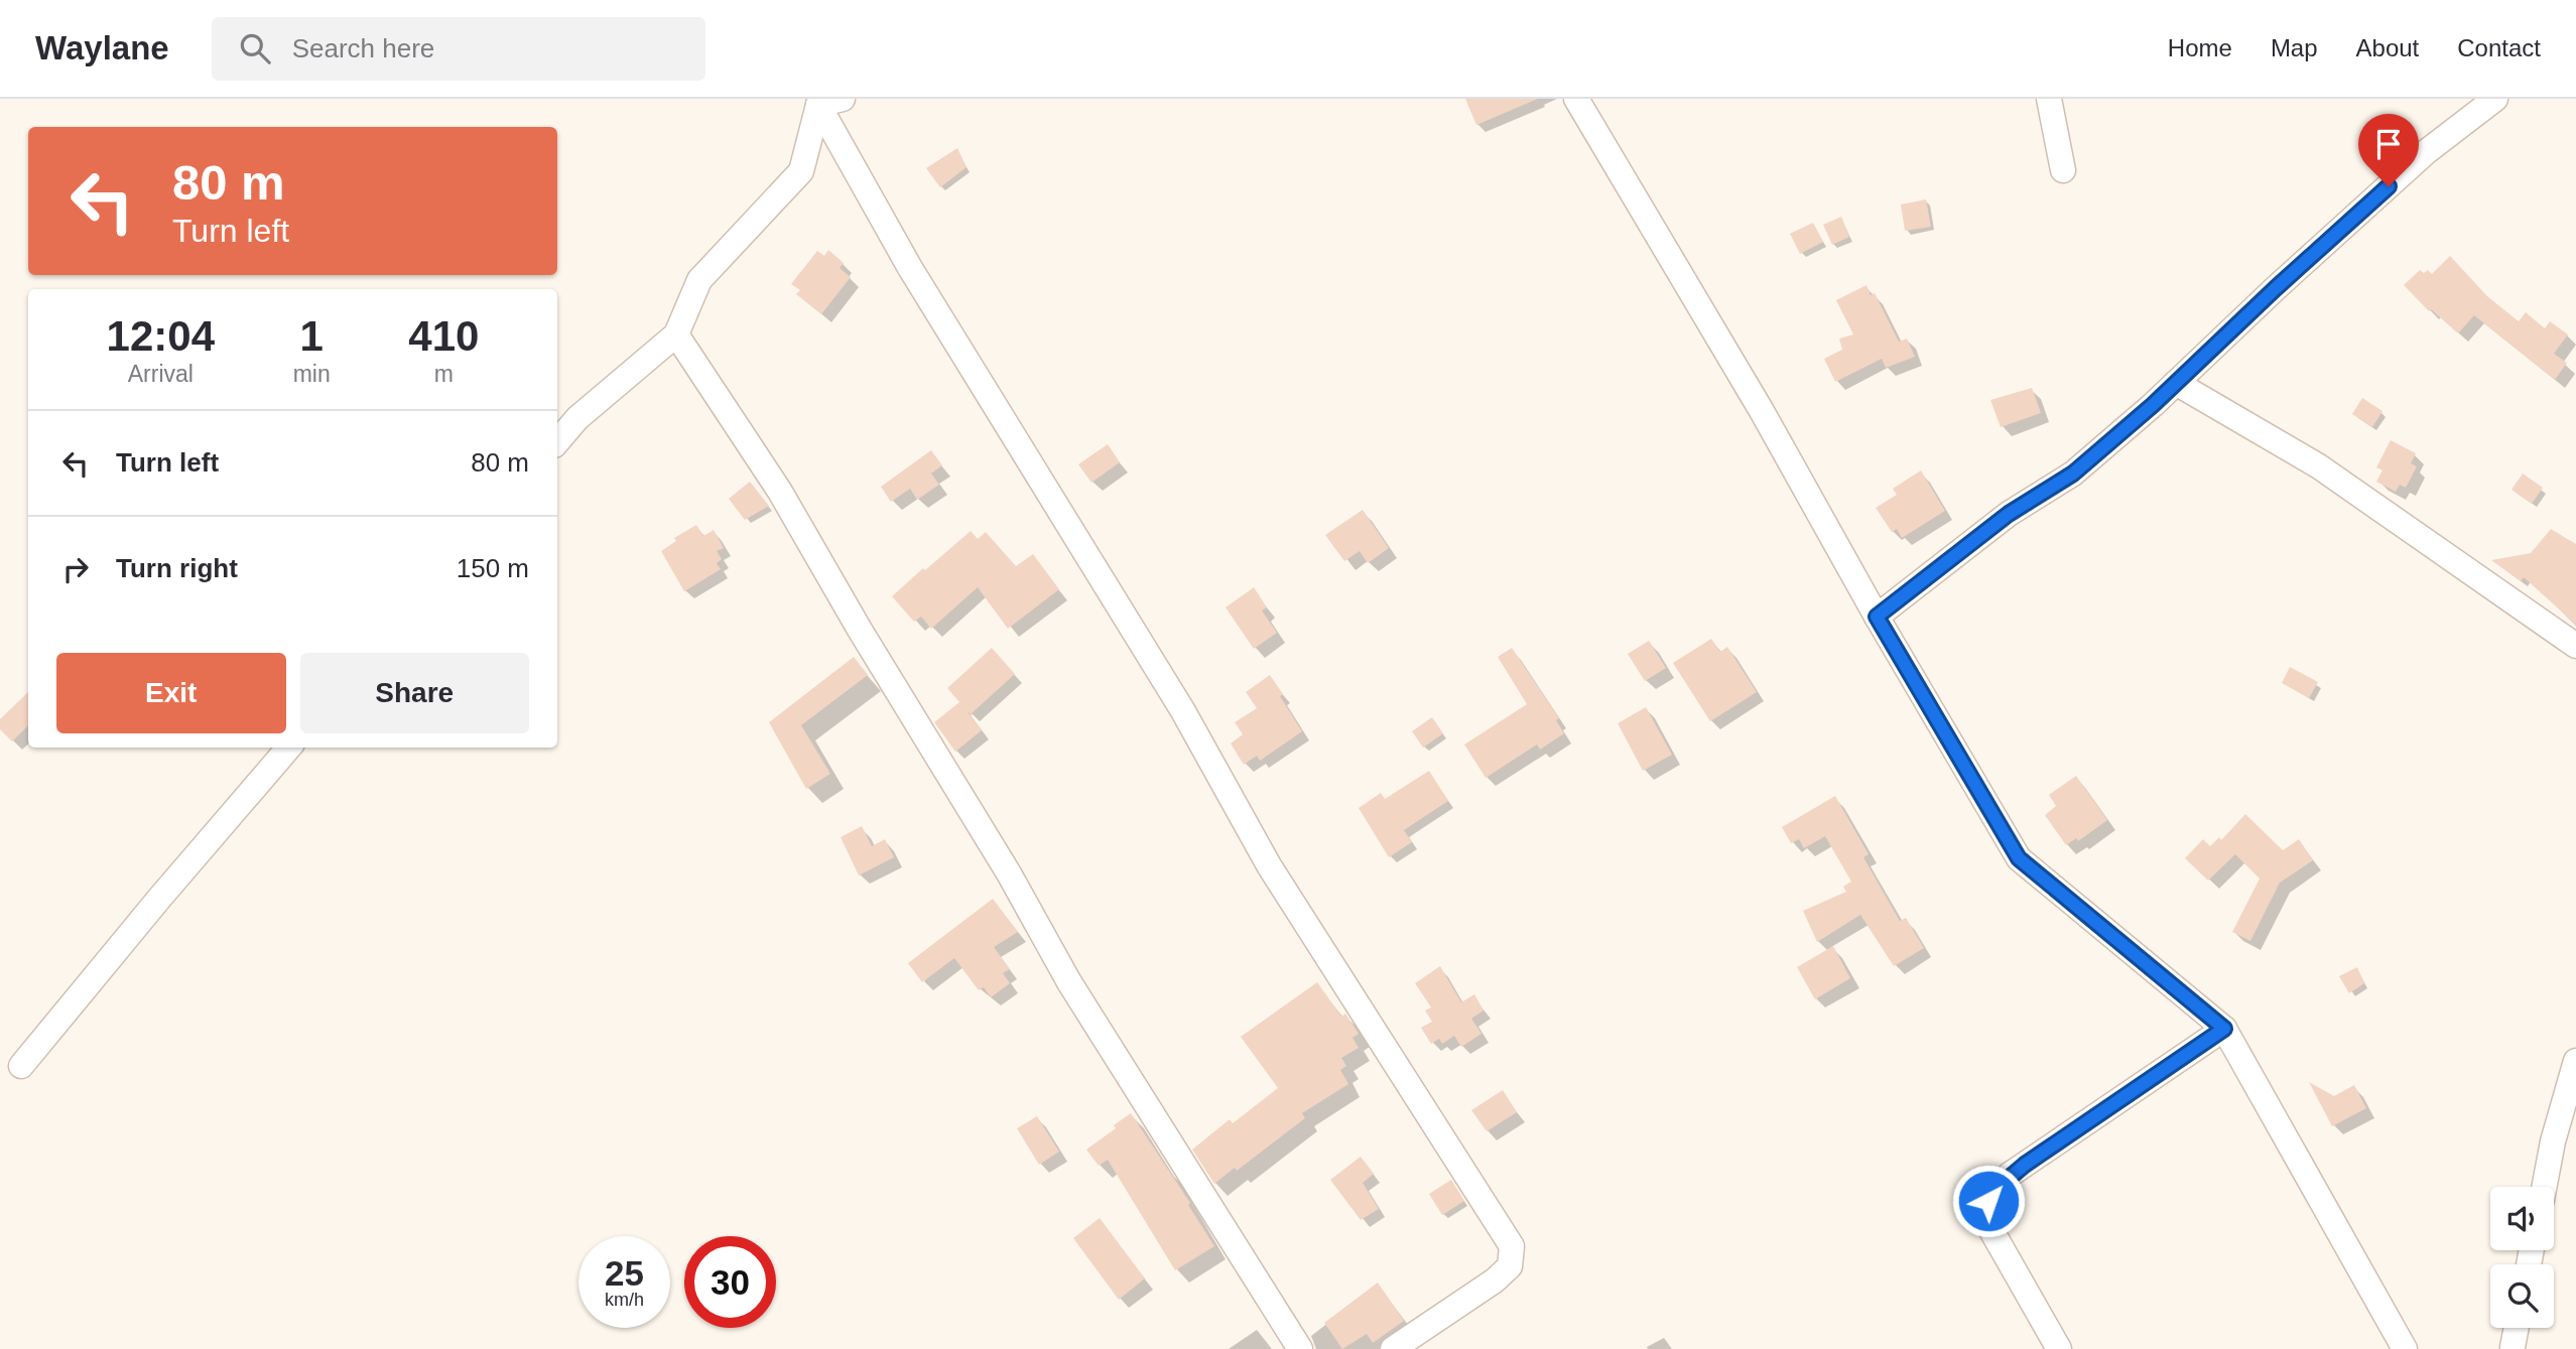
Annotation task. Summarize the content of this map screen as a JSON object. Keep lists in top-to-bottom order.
{
  "page": {
    "header": "Waylane",
    "search": "Search here",
    "nav": [
      "Home",
      "Map",
      "About",
      "Contact"
    ],
    "turn": ["80 m", "Turn left"],
    "eta": [
      "12:04",
      "Arrival",
      "1",
      "min",
      "410",
      "m"
    ],
    "list": [
      {
        "name": "Turn left",
        "value": "80 m"
      },
      {
        "name": "Turn right",
        "value": "150 m"
      }
    ],
    "buttons": ["Exit", "Share"],
    "speed": "25 km/h",
    "limit": "30"
  }
}
